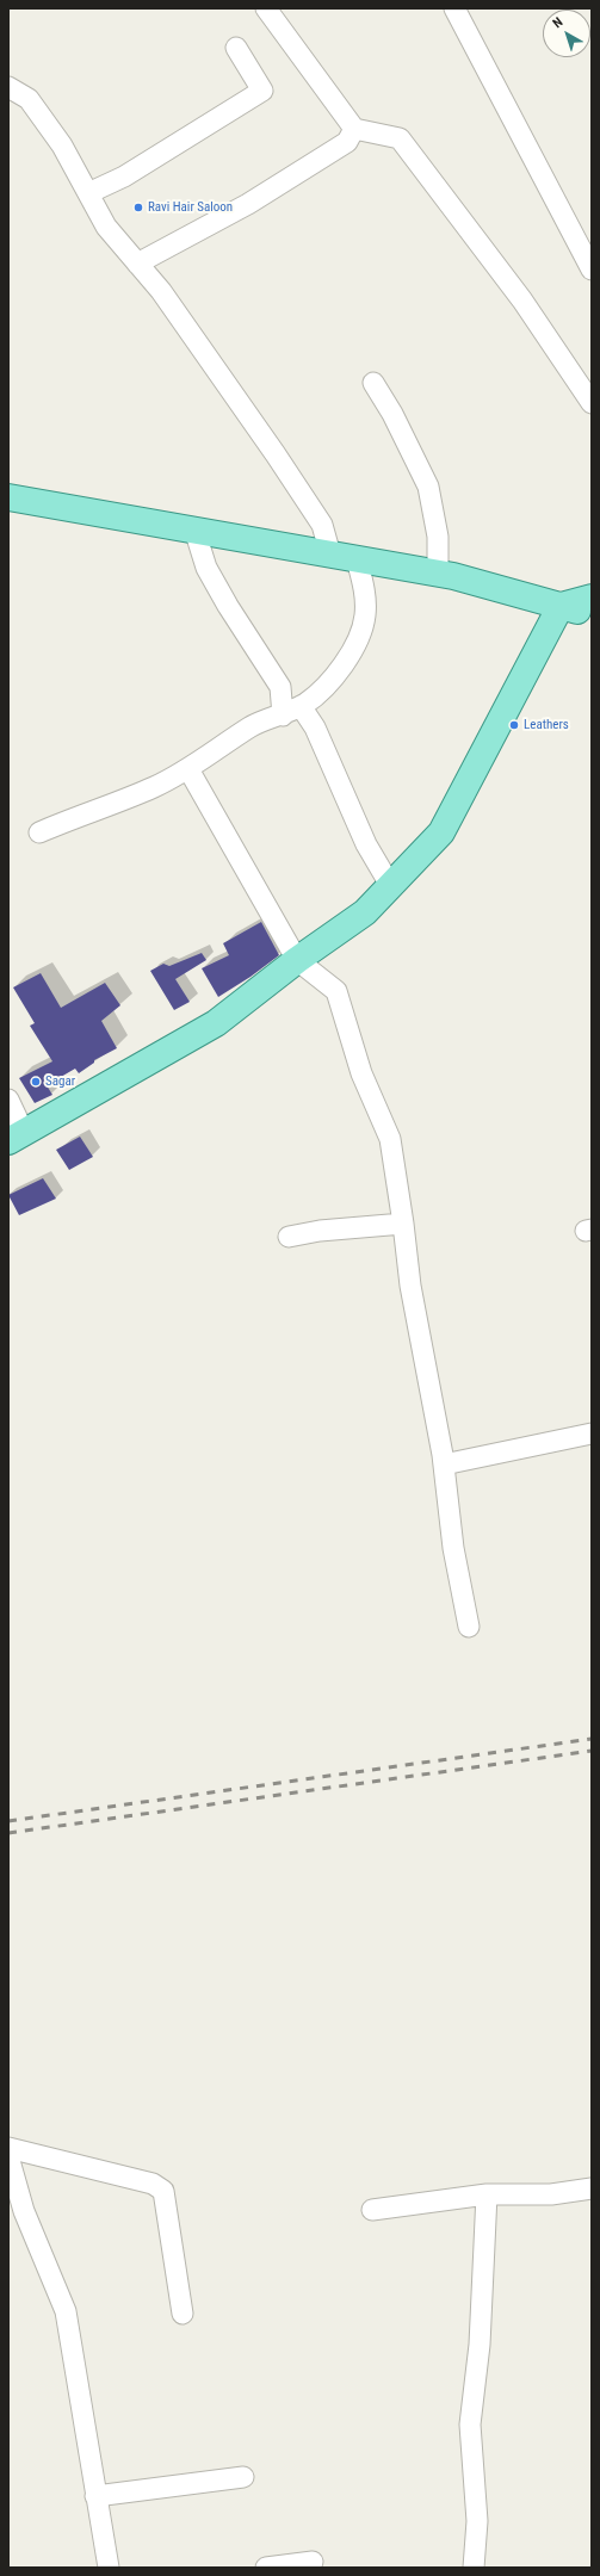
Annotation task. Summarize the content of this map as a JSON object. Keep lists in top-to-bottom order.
{
  "places": ["Ravi Hair Saloon", "Leathers", "Sagar"],
  "north": "top left"
}
